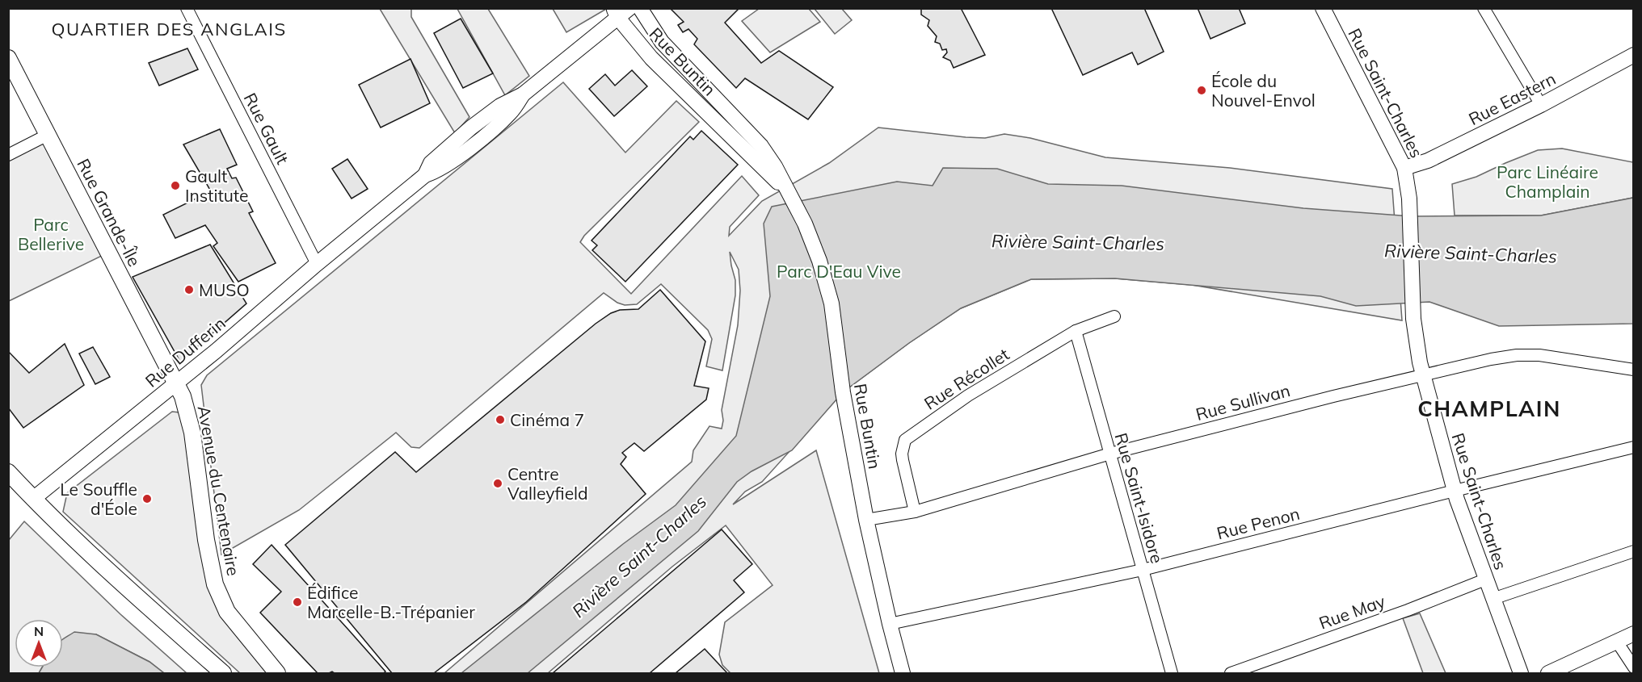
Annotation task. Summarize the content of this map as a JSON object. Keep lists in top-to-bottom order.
{
  "streets": {
    "main road": ["Rue Grande-Île", "Avenue du Centenaire"],
    "street": [
      "Rue Buntin",
      "Rue Saint-Charles",
      "Rue Eastern",
      "Rue Gault",
      "Rue Dufferin",
      "Rue Récollet",
      "Rue Sullivan",
      "Rue Saint-Isidore",
      "Rue Penon",
      "Rue May"
    ]
  },
  "crossings": [
    ["Rue Buntin", "Rue Dufferin"],
    ["Rue Buntin", "Rue Sullivan"],
    ["Rue Buntin", "Rue Penon"],
    ["Rue Saint-Charles", "Rue Eastern"],
    ["Rue Saint-Charles", "Rue Sullivan"],
    ["Rue Saint-Charles", "Rue Penon"],
    ["Rue Saint-Charles", "Rue May"],
    ["Rue Gault", "Rue Dufferin"],
    ["Rue Grande-Île", "Rue Dufferin"],
    ["Rue Grande-Île", "Avenue du Centenaire"],
    ["Rue Dufferin", "Avenue du Centenaire"],
    ["Rue Récollet", "Rue Sullivan"],
    ["Rue Récollet", "Rue Saint-Isidore"],
    ["Rue Sullivan", "Rue Saint-Isidore"],
    ["Rue Saint-Isidore", "Rue Penon"]
  ],
  "districts": ["QUARTIER DES ANGLAIS", "CHAMPLAIN"],
  "water": ["Rivière Saint-Charles"],
  "parks": ["Parc Linéaire Champlain", "Parc Bellerive", "Parc D'Eau Vive"],
  "places": [
    "École du Nouvel-Envol",
    "Gault Institute",
    "MUSO",
    "Cinéma 7",
    "Centre Valleyfield",
    "Le Souffle d'Éole",
    "Édifice Marcelle-B.-Trépanier"
  ],
  "north": "top"
}
